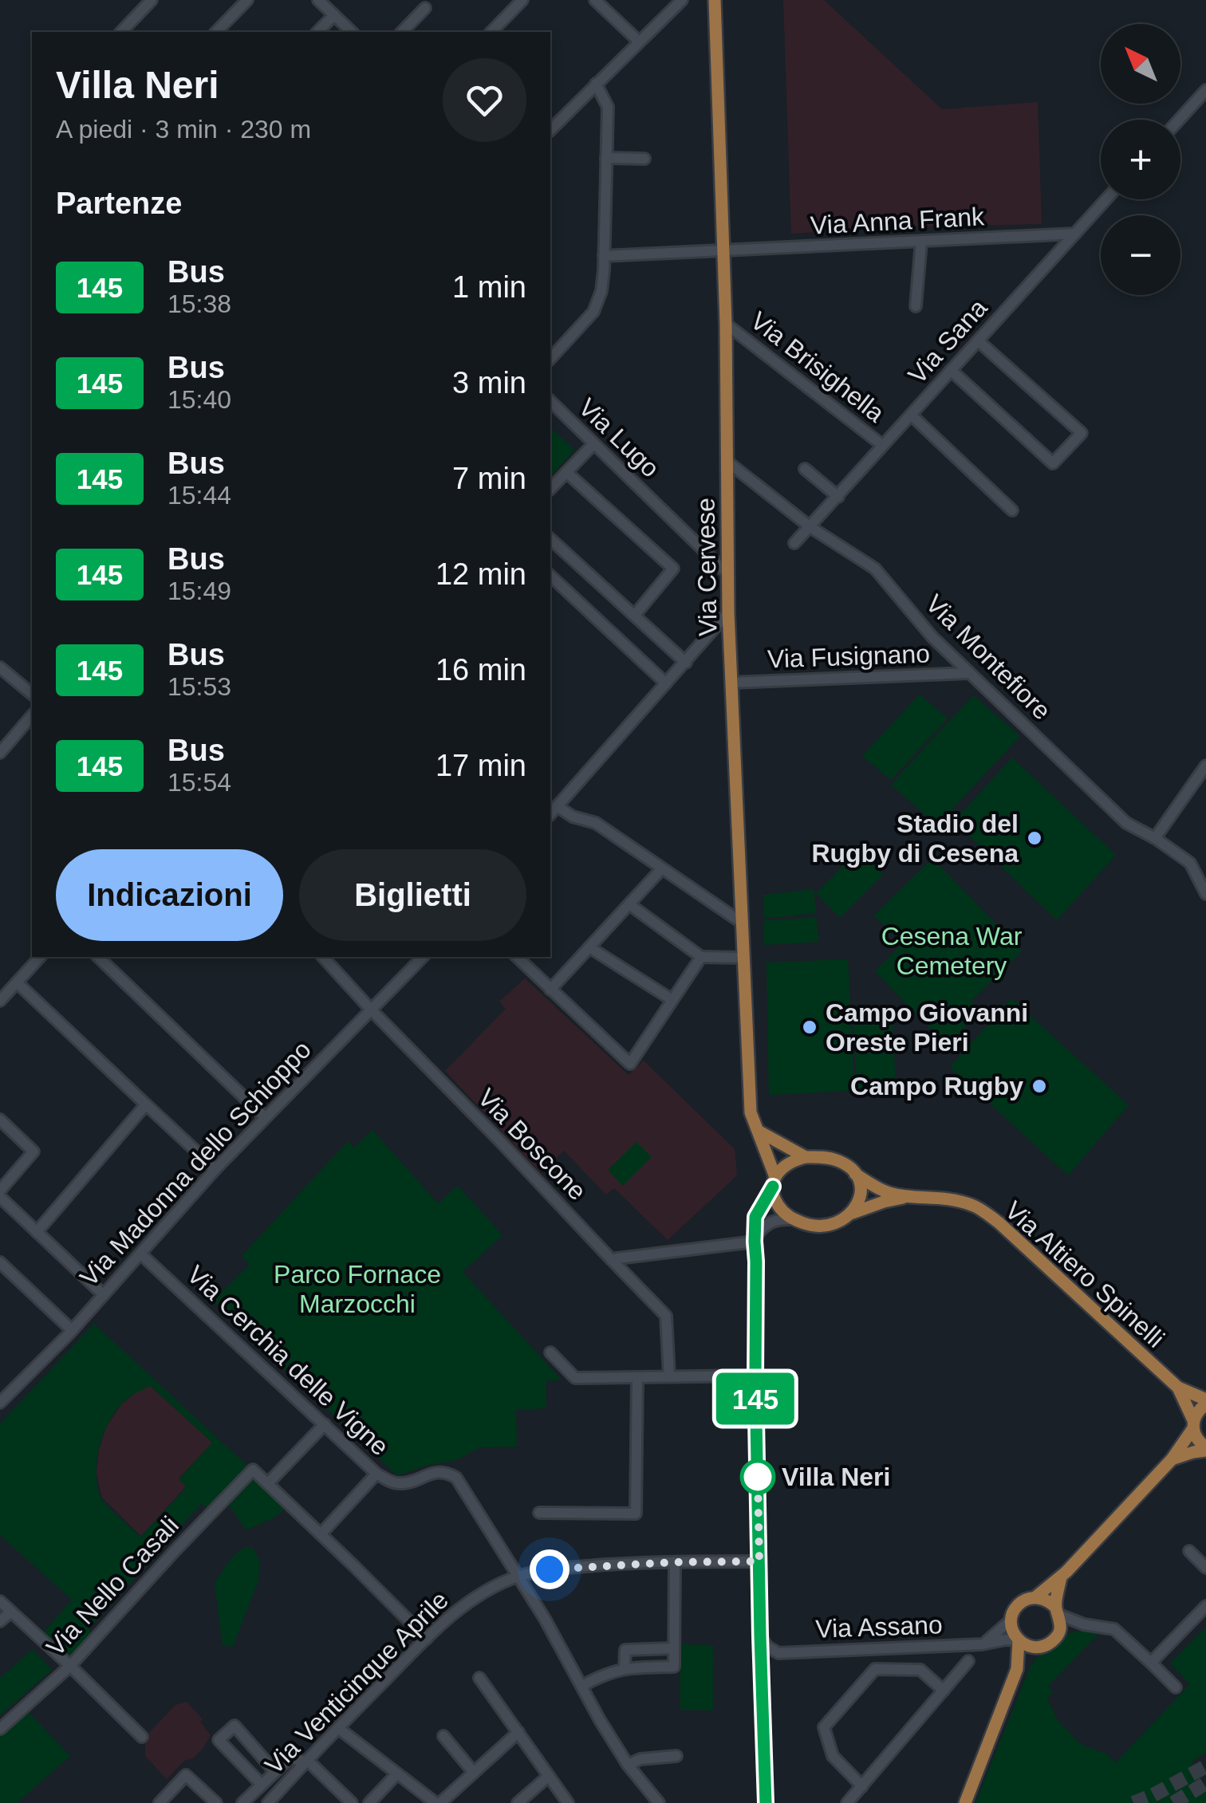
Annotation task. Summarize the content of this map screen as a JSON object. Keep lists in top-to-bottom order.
{
  "streets": {
    "main road": ["Via Cervese", "Via Altiero Spinelli"],
    "street": [
      "Via Anna Frank",
      "Via Sana",
      "Via Brisighella",
      "Via Lugo",
      "Via Fusignano",
      "Via Montefiore",
      "Via Boscone",
      "Via Madonna dello Schioppo",
      "Via Cerchia delle Vigne",
      "Via Nello Casali",
      "Via Assano",
      "Via Venticinque Aprile"
    ]
  },
  "crossings": [
    ["Via Anna Frank", "Via Sana"],
    ["Via Anna Frank", "Via Cervese"],
    ["Via Sana", "Via Brisighella"],
    ["Via Sana", "Via Montefiore"],
    ["Via Brisighella", "Via Cervese"],
    ["Via Lugo", "Via Cervese"],
    ["Via Cervese", "Via Fusignano"],
    ["Via Cervese", "Via Montefiore"],
    ["Via Cervese", "Via Altiero Spinelli"],
    ["Via Fusignano", "Via Montefiore"],
    ["Via Boscone", "Via Madonna dello Schioppo"],
    ["Via Madonna dello Schioppo", "Via Cerchia delle Vigne"],
    ["Via Cerchia delle Vigne", "Via Venticinque Aprile"]
  ],
  "parks": ["Cesena War Cemetery", "Parco Fornace Marzocchi"],
  "places": [
    "Stadio del Rugby di Cesena",
    "Campo Giovanni Oreste Pieri",
    "Campo Rugby",
    "Villa Neri"
  ],
  "lines": ["bus line 145"],
  "north": "top left",
  "page": {
    "on_map": "145",
    "map_buttons": ["+", "−"],
    "heading": [
      ["Villa Neri", "A piedi · 3 min · 230 m"],
      "Partenze"
    ],
    "list": [
      {
        "mark": "145",
        "name": "Bus",
        "note": "15:38",
        "value": "1 min"
      },
      {
        "mark": "145",
        "name": "Bus",
        "note": "15:40",
        "value": "3 min"
      },
      {
        "mark": "145",
        "name": "Bus",
        "note": "15:44",
        "value": "7 min"
      },
      {
        "mark": "145",
        "name": "Bus",
        "note": "15:49",
        "value": "12 min"
      },
      {
        "mark": "145",
        "name": "Bus",
        "note": "15:53",
        "value": "16 min"
      },
      {
        "mark": "145",
        "name": "Bus",
        "note": "15:54",
        "value": "17 min"
      }
    ],
    "buttons": ["Indicazioni", "Biglietti"]
  }
}
